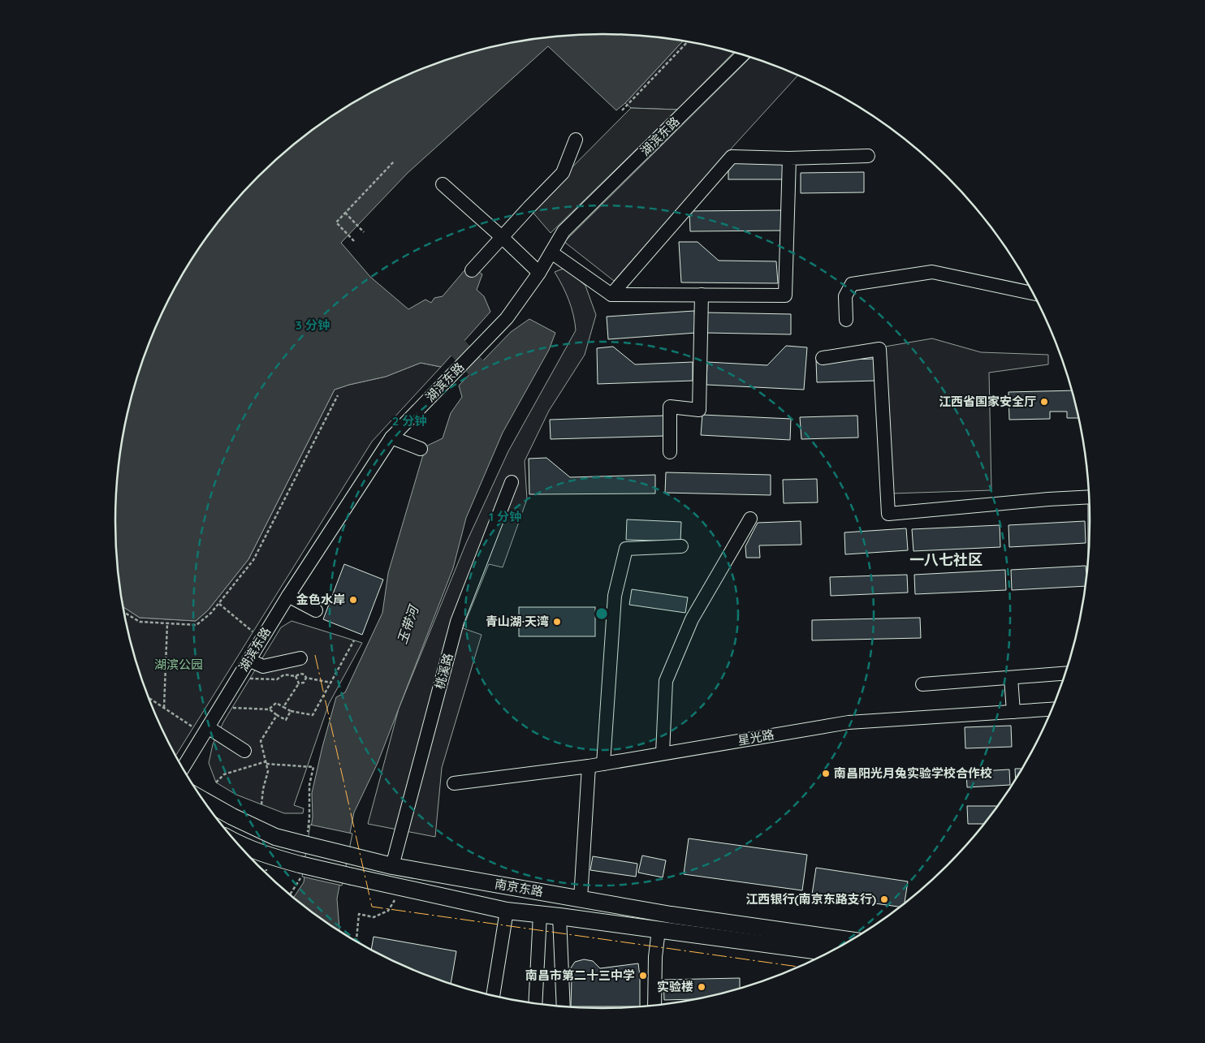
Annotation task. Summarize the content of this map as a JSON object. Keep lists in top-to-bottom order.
{
  "streets": {
    "main road": ["南京东路"],
    "street": ["湖滨东路", "桃溪路", "星光路"]
  },
  "crossings": [
    ["桃溪路", "南京东路"]
  ],
  "districts": ["一八七社区"],
  "water": ["玉带河"],
  "parks": ["湖滨公园"],
  "places": [
    "江西省国家安全厅",
    "金色水岸",
    "青山湖·天湾",
    "南昌阳光月兔实验学校合作校",
    "江西银行(南京东路支行)",
    "南昌市第二十三中学",
    "实验楼"
  ],
  "rings": ["3 分钟", "2 分钟", "1 分钟"]
}
